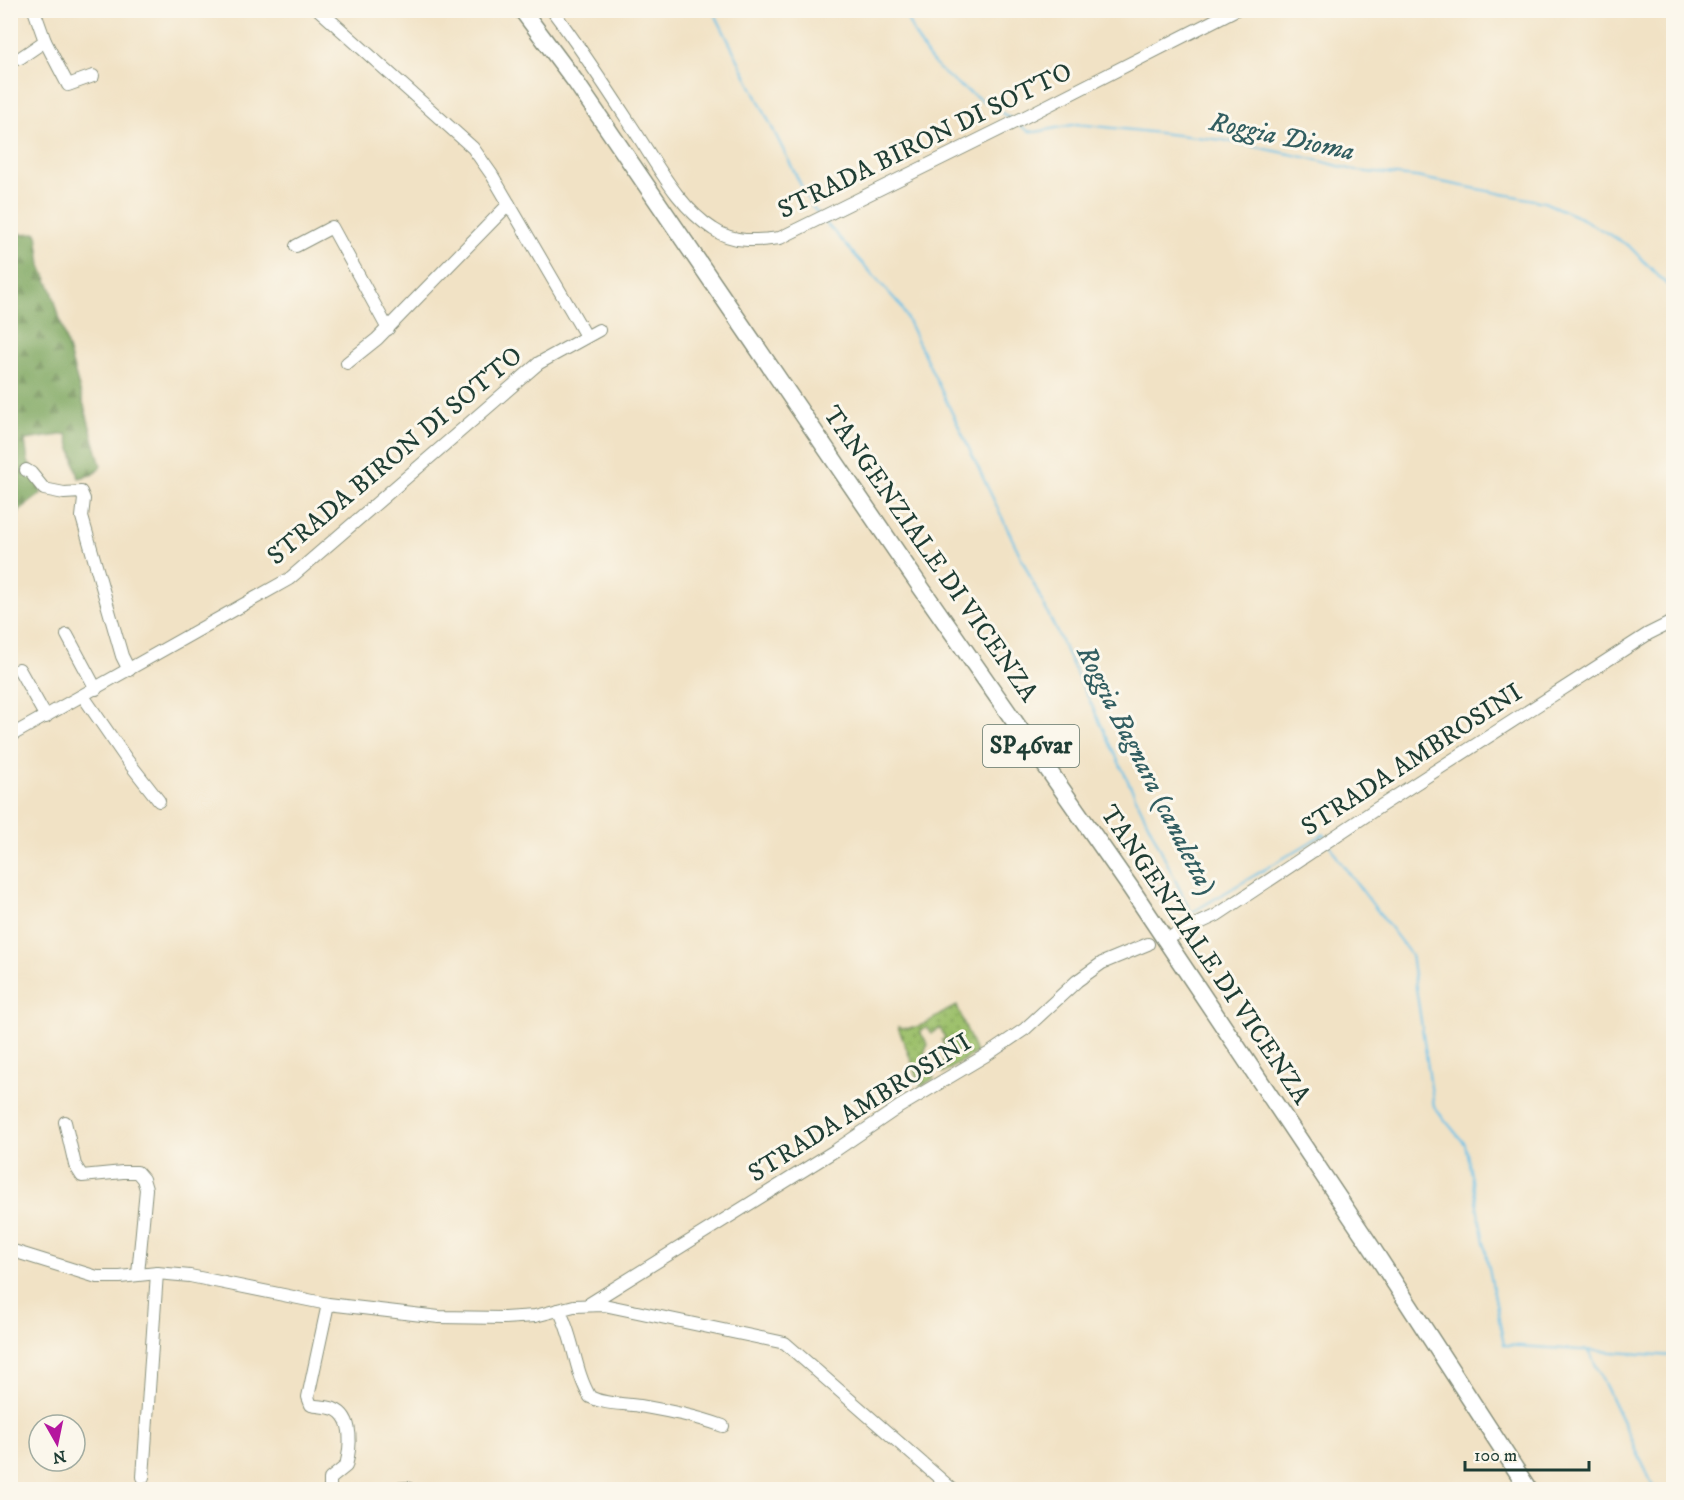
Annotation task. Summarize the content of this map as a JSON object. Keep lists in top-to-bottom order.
{
  "streets": {
    "highway": ["TANGENZIALE DI VICENZA", "SP46var"],
    "street": ["STRADA BIRON DI SOTTO", "STRADA AMBROSINI"]
  },
  "water": ["Roggia Dioma", "Roggia Bagnara (canaletta)"],
  "scale_bar": "100 m",
  "north": "bottom"
}
